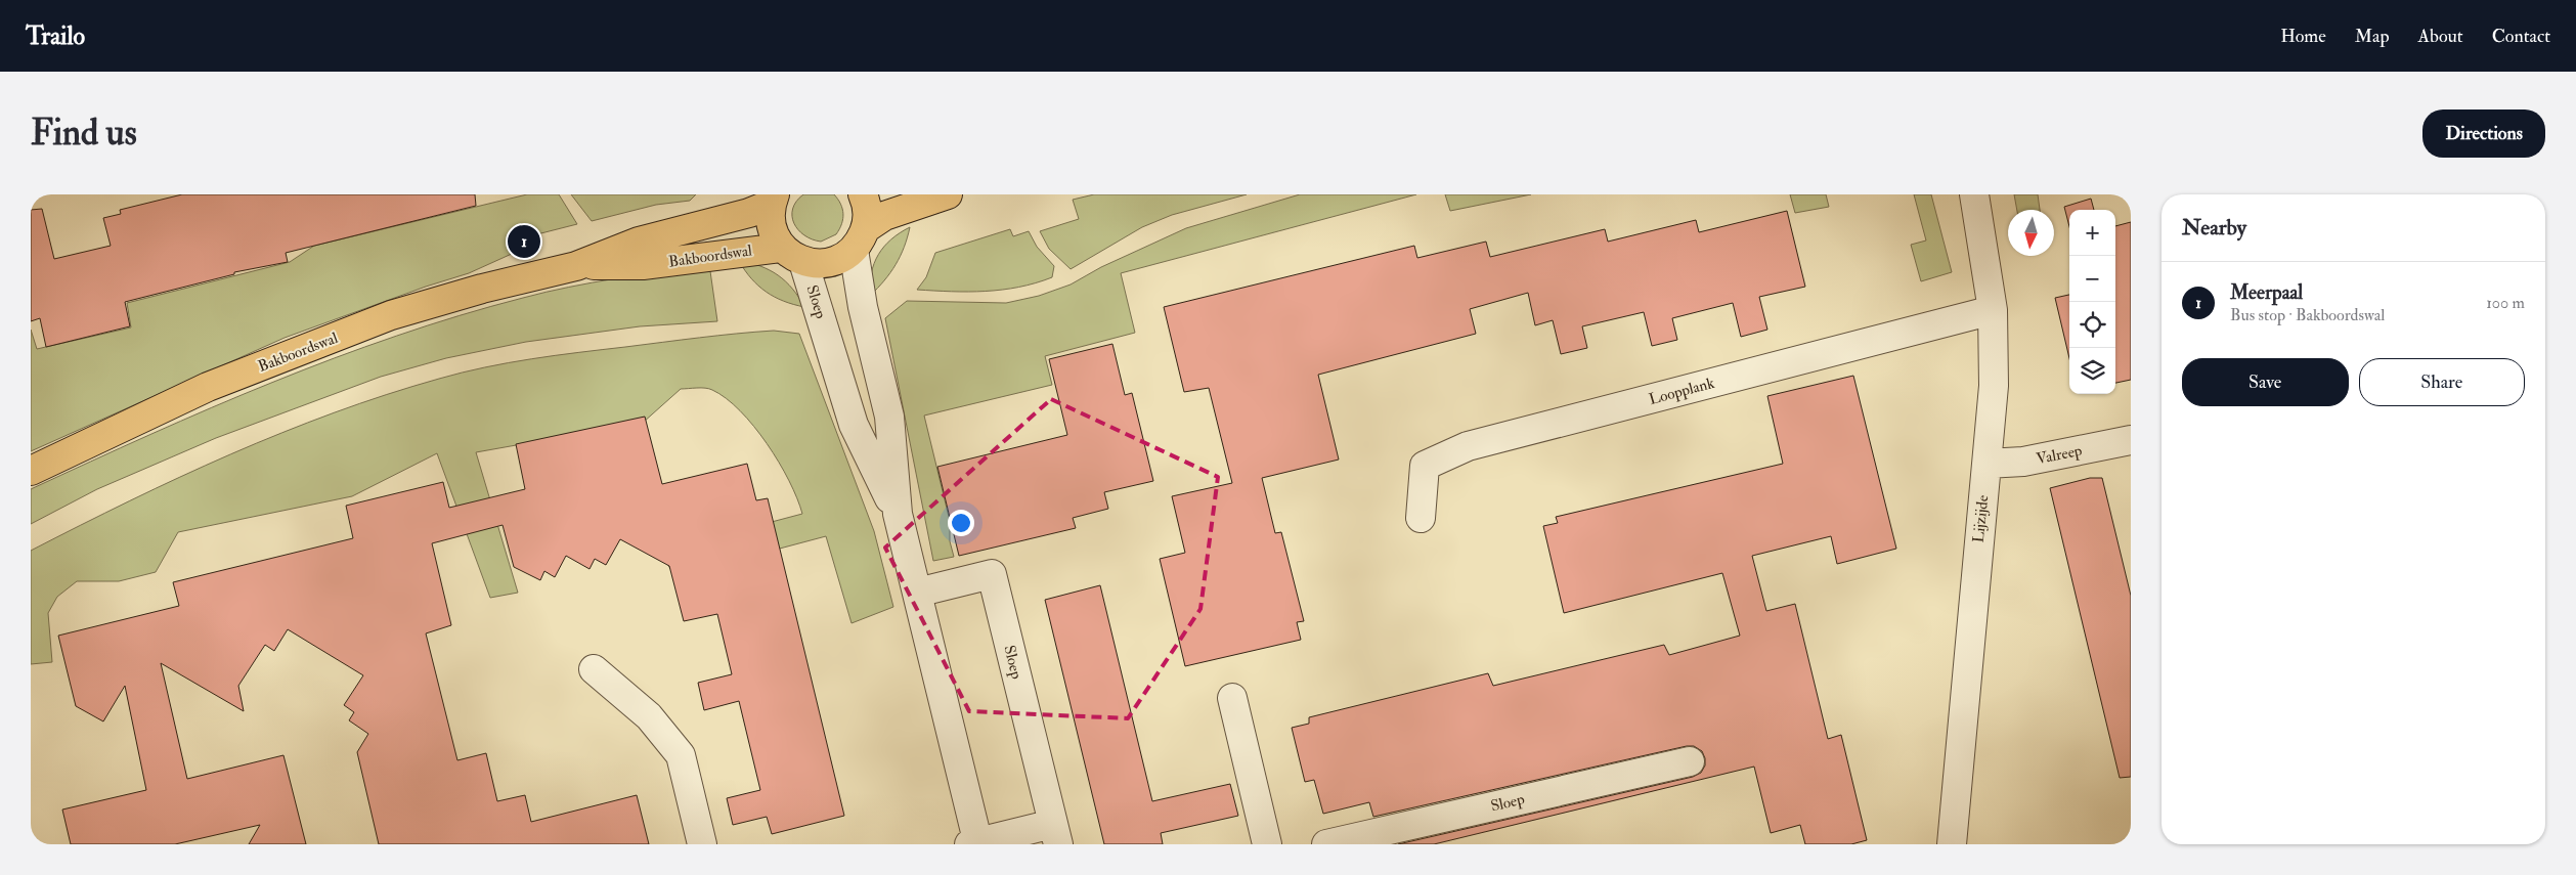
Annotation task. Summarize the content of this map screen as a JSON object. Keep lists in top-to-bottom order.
{
  "streets": {
    "main road": ["Bakboordswal"],
    "street": [
      "Sloep",
      "Loopplank",
      "Valreep",
      "Lijzijde"
    ]
  },
  "crossings": [
    ["Bakboordswal", "Sloep"],
    ["Loopplank", "Lijzijde"],
    ["Valreep", "Lijzijde"]
  ],
  "north": "bottom",
  "page": {
    "header": "Trailo",
    "nav": [
      "Home",
      "Map",
      "About",
      "Contact"
    ],
    "buttons": [
      "Directions",
      ["Save", "Share"]
    ],
    "title": "Find us",
    "heading": "Nearby",
    "map_buttons": ["+", "−"],
    "pins": "1",
    "list": [
      {
        "mark": "1",
        "name": "Meerpaal",
        "note": "Bus stop · Bakboordswal",
        "value": "100 m"
      }
    ]
  }
}
